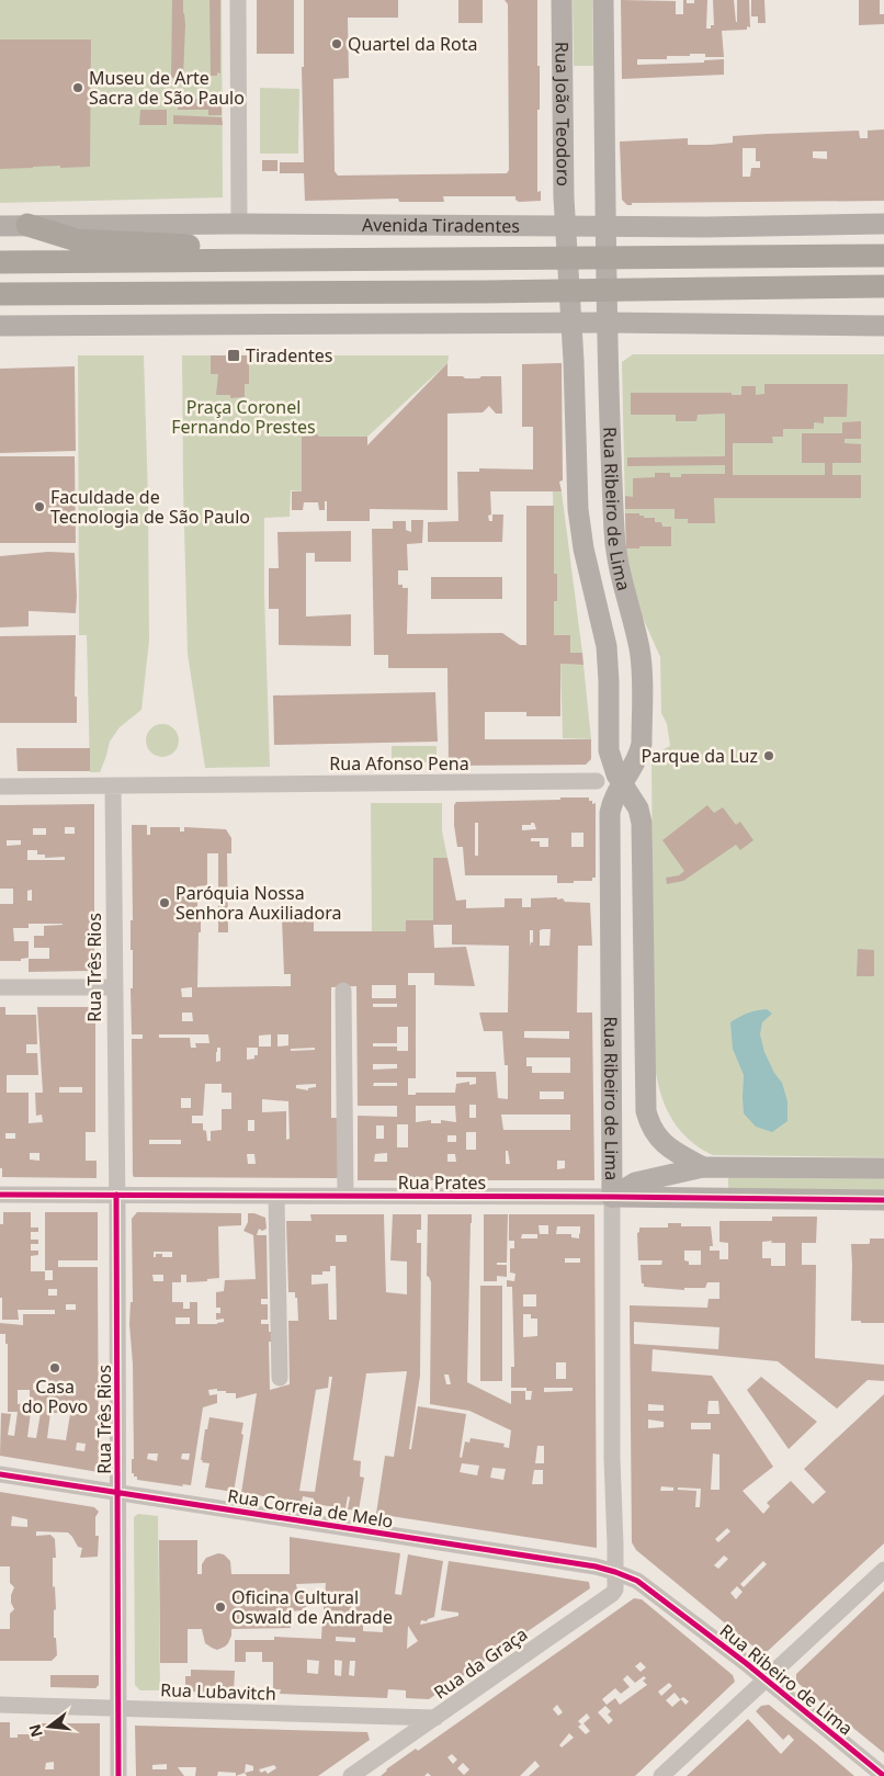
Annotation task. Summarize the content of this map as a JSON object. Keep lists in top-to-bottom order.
{
  "streets": {
    "highway": ["Avenida Tiradentes"],
    "main road": ["Rua João Teodoro", "Rua Ribeiro de Lima", "Rua Prates"],
    "street": [
      "Rua Afonso Pena",
      "Rua Três Rios",
      "Rua Correia de Melo",
      "Rua da Graça",
      "Rua Lubavitch"
    ]
  },
  "crossings": [
    ["Rua João Teodoro", "Avenida Tiradentes"],
    ["Rua João Teodoro", "Rua Ribeiro de Lima"],
    ["Avenida Tiradentes", "Rua Ribeiro de Lima"],
    ["Rua Ribeiro de Lima", "Rua Prates"],
    ["Rua Ribeiro de Lima", "Rua Correia de Melo"],
    ["Rua Ribeiro de Lima", "Rua da Graça"],
    ["Rua Afonso Pena", "Rua Três Rios"],
    ["Rua Três Rios", "Rua Prates"],
    ["Rua Três Rios", "Rua Correia de Melo"],
    ["Rua Três Rios", "Rua Lubavitch"],
    ["Rua Correia de Melo", "Rua da Graça"],
    ["Rua da Graça", "Rua Lubavitch"]
  ],
  "parks": ["Praça Coronel Fernando Prestes"],
  "places": {
    "other": [
      "Quartel da Rota",
      "Museu de Arte Sacra de São Paulo",
      "Faculdade de Tecnologia de São Paulo",
      "Parque da Luz",
      "Paróquia Nossa Senhora Auxiliadora",
      "Casa do Povo",
      "Oficina Cultural Oswald de Andrade"
    ],
    "transit": ["Tiradentes"]
  },
  "north": "left"
}
